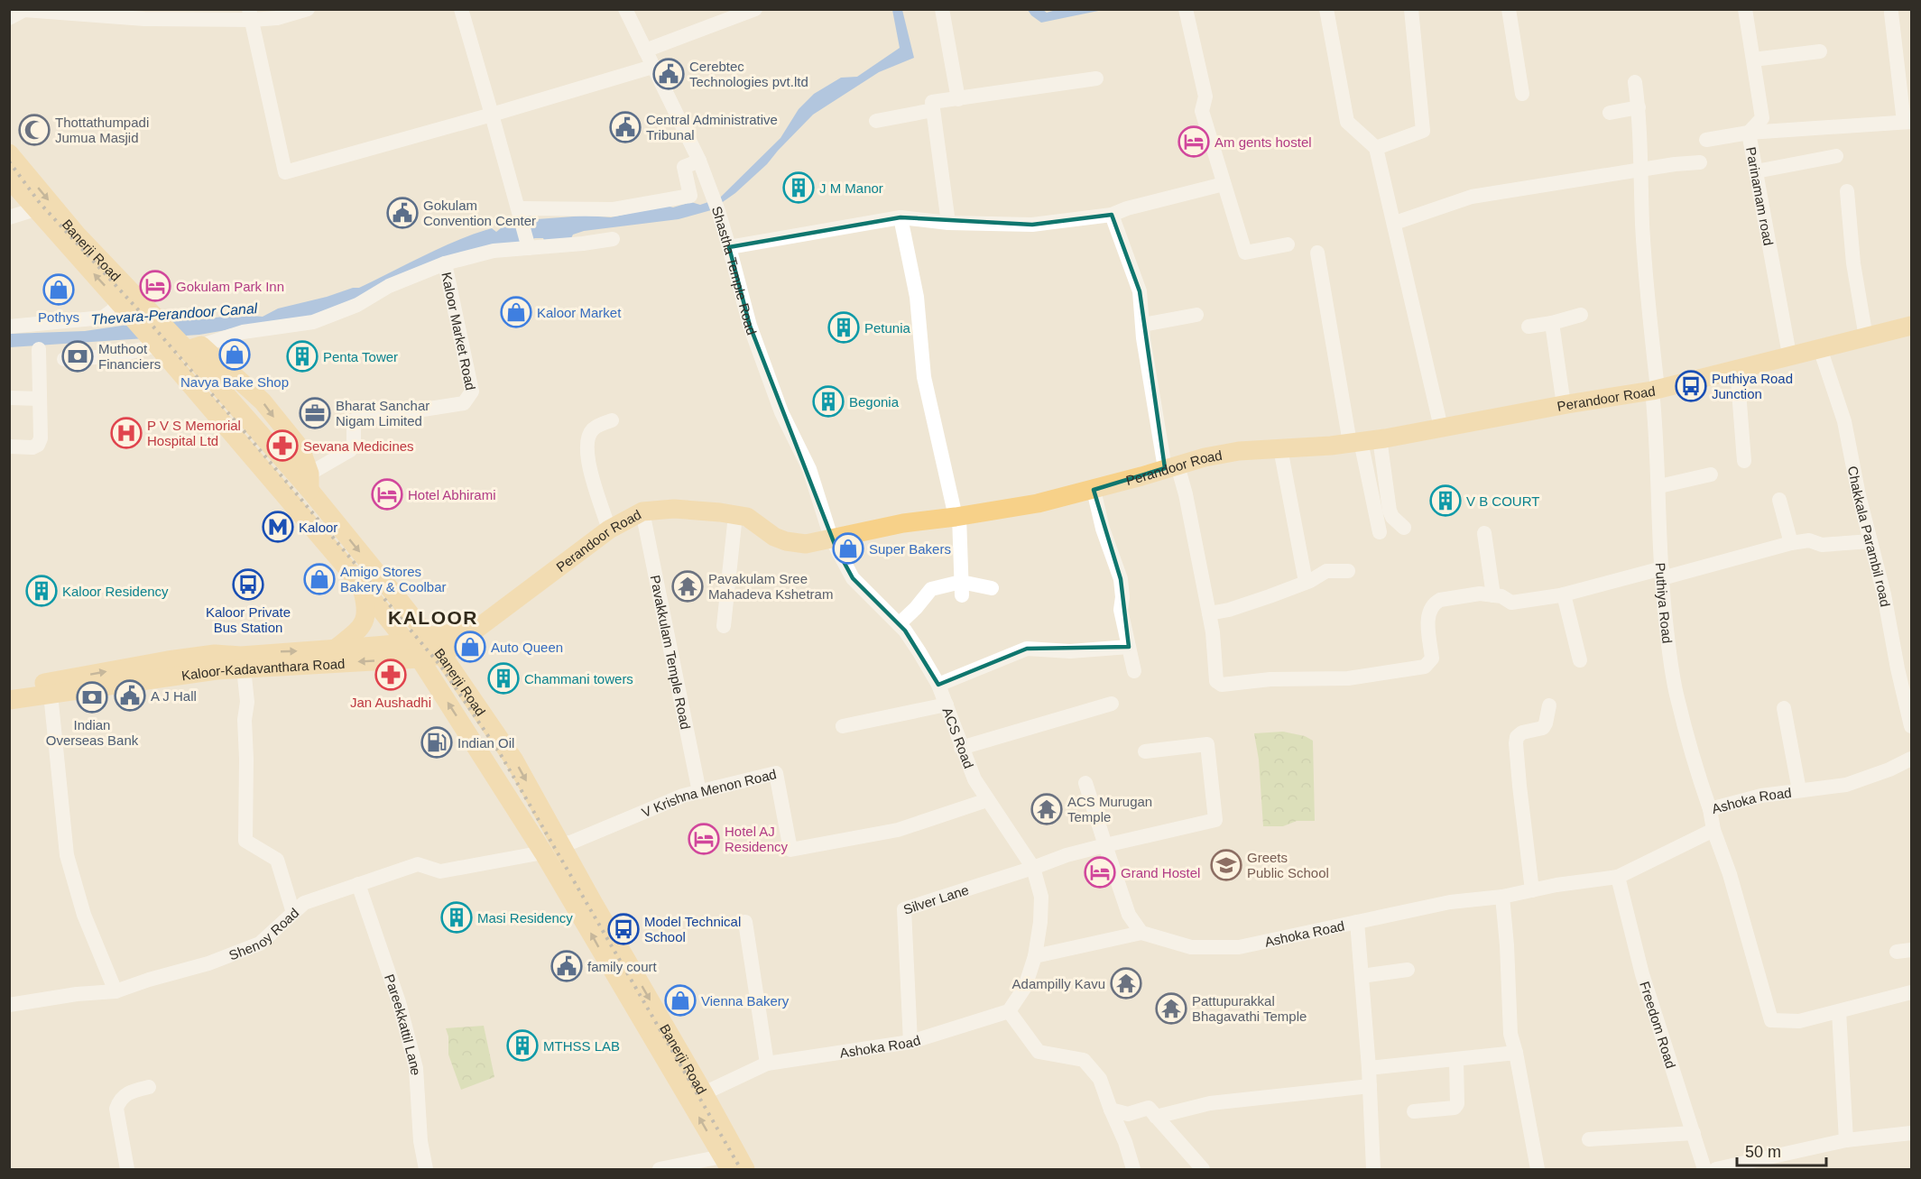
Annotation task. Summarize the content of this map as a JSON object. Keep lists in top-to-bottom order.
{
  "streets": {
    "main road": ["Banerji Road", "Perandoor Road", "Kaloor-Kadavanthara Road"],
    "street": [
      "Parinamam road",
      "Shastha Temple Road",
      "Kaloor Market Road",
      "Chakkala Parambil road",
      "Puthiya Road",
      "Pavakkulam Temple Road",
      "ACS Road",
      "V Krishna Menon Road",
      "Ashoka Road",
      "Silver Lane",
      "Shenoy Road",
      "Pareekkattil Lane",
      "Freedom Road"
    ]
  },
  "crossings": [
    ["Parinamam road", "Perandoor Road"],
    ["Banerji Road", "Kaloor Market Road"],
    ["Banerji Road", "Perandoor Road"],
    ["Banerji Road", "Kaloor-Kadavanthara Road"],
    ["Banerji Road", "V Krishna Menon Road"],
    ["Banerji Road", "Ashoka Road"],
    ["Banerji Road", "Shenoy Road"],
    ["Shastha Temple Road", "Perandoor Road"],
    ["Shastha Temple Road", "ACS Road"],
    ["Perandoor Road", "Chakkala Parambil road"],
    ["Perandoor Road", "Puthiya Road"],
    ["Perandoor Road", "Pavakkulam Temple Road"],
    ["Perandoor Road", "Kaloor-Kadavanthara Road"],
    ["Perandoor Road", "ACS Road"],
    ["Puthiya Road", "Ashoka Road"],
    ["Pavakkulam Temple Road", "V Krishna Menon Road"],
    ["ACS Road", "V Krishna Menon Road"],
    ["ACS Road", "Ashoka Road"],
    ["ACS Road", "Silver Lane"],
    ["V Krishna Menon Road", "Shenoy Road"],
    ["Ashoka Road", "Silver Lane"],
    ["Ashoka Road", "Freedom Road"],
    ["Shenoy Road", "Pareekkattil Lane"]
  ],
  "districts": ["KALOOR"],
  "water": ["Thevara-Perandoor Canal"],
  "places": {
    "public building": [
      "Cerebtec Technologies pvt.ltd",
      "Central Administrative Tribunal",
      "Gokulam Convention Center",
      "A J Hall",
      "family court"
    ],
    "mosque": ["Thottathumpadi Jumua Masjid"],
    "hotel": [
      "Am gents hostel",
      "Gokulam Park Inn",
      "Hotel Abhirami",
      "Hotel AJ Residency",
      "Grand Hostel"
    ],
    "building": [
      "J M Manor",
      "Petunia",
      "Penta Tower",
      "Begonia",
      "V B COURT",
      "Kaloor Residency",
      "Chammani towers",
      "Masi Residency",
      "MTHSS LAB"
    ],
    "shop": [
      "Pothys",
      "Kaloor Market",
      "Navya Bake Shop",
      "Super Bakers",
      "Amigo Stores Bakery & Coolbar",
      "Auto Queen",
      "Vienna Bakery"
    ],
    "bank": ["Muthoot Financiers", "Indian Overseas Bank"],
    "bus stop": ["Puthiya Road Junction", "Kaloor Private Bus Station", "Model Technical School"],
    "office": ["Bharat Sanchar Nigam Limited"],
    "hospital": ["P V S Memorial Hospital Ltd"],
    "pharmacy": ["Sevana Medicines", "Jan Aushadhi"],
    "metro station": ["Kaloor"],
    "temple": [
      "Pavakulam Sree Mahadeva Kshetram",
      "ACS Murugan Temple",
      "Adampilly Kavu",
      "Pattupurakkal Bhagavathi Temple"
    ],
    "fuel station": ["Indian Oil"],
    "school or university": ["Greets Public School"]
  },
  "scale_bar": "50 m"
}
